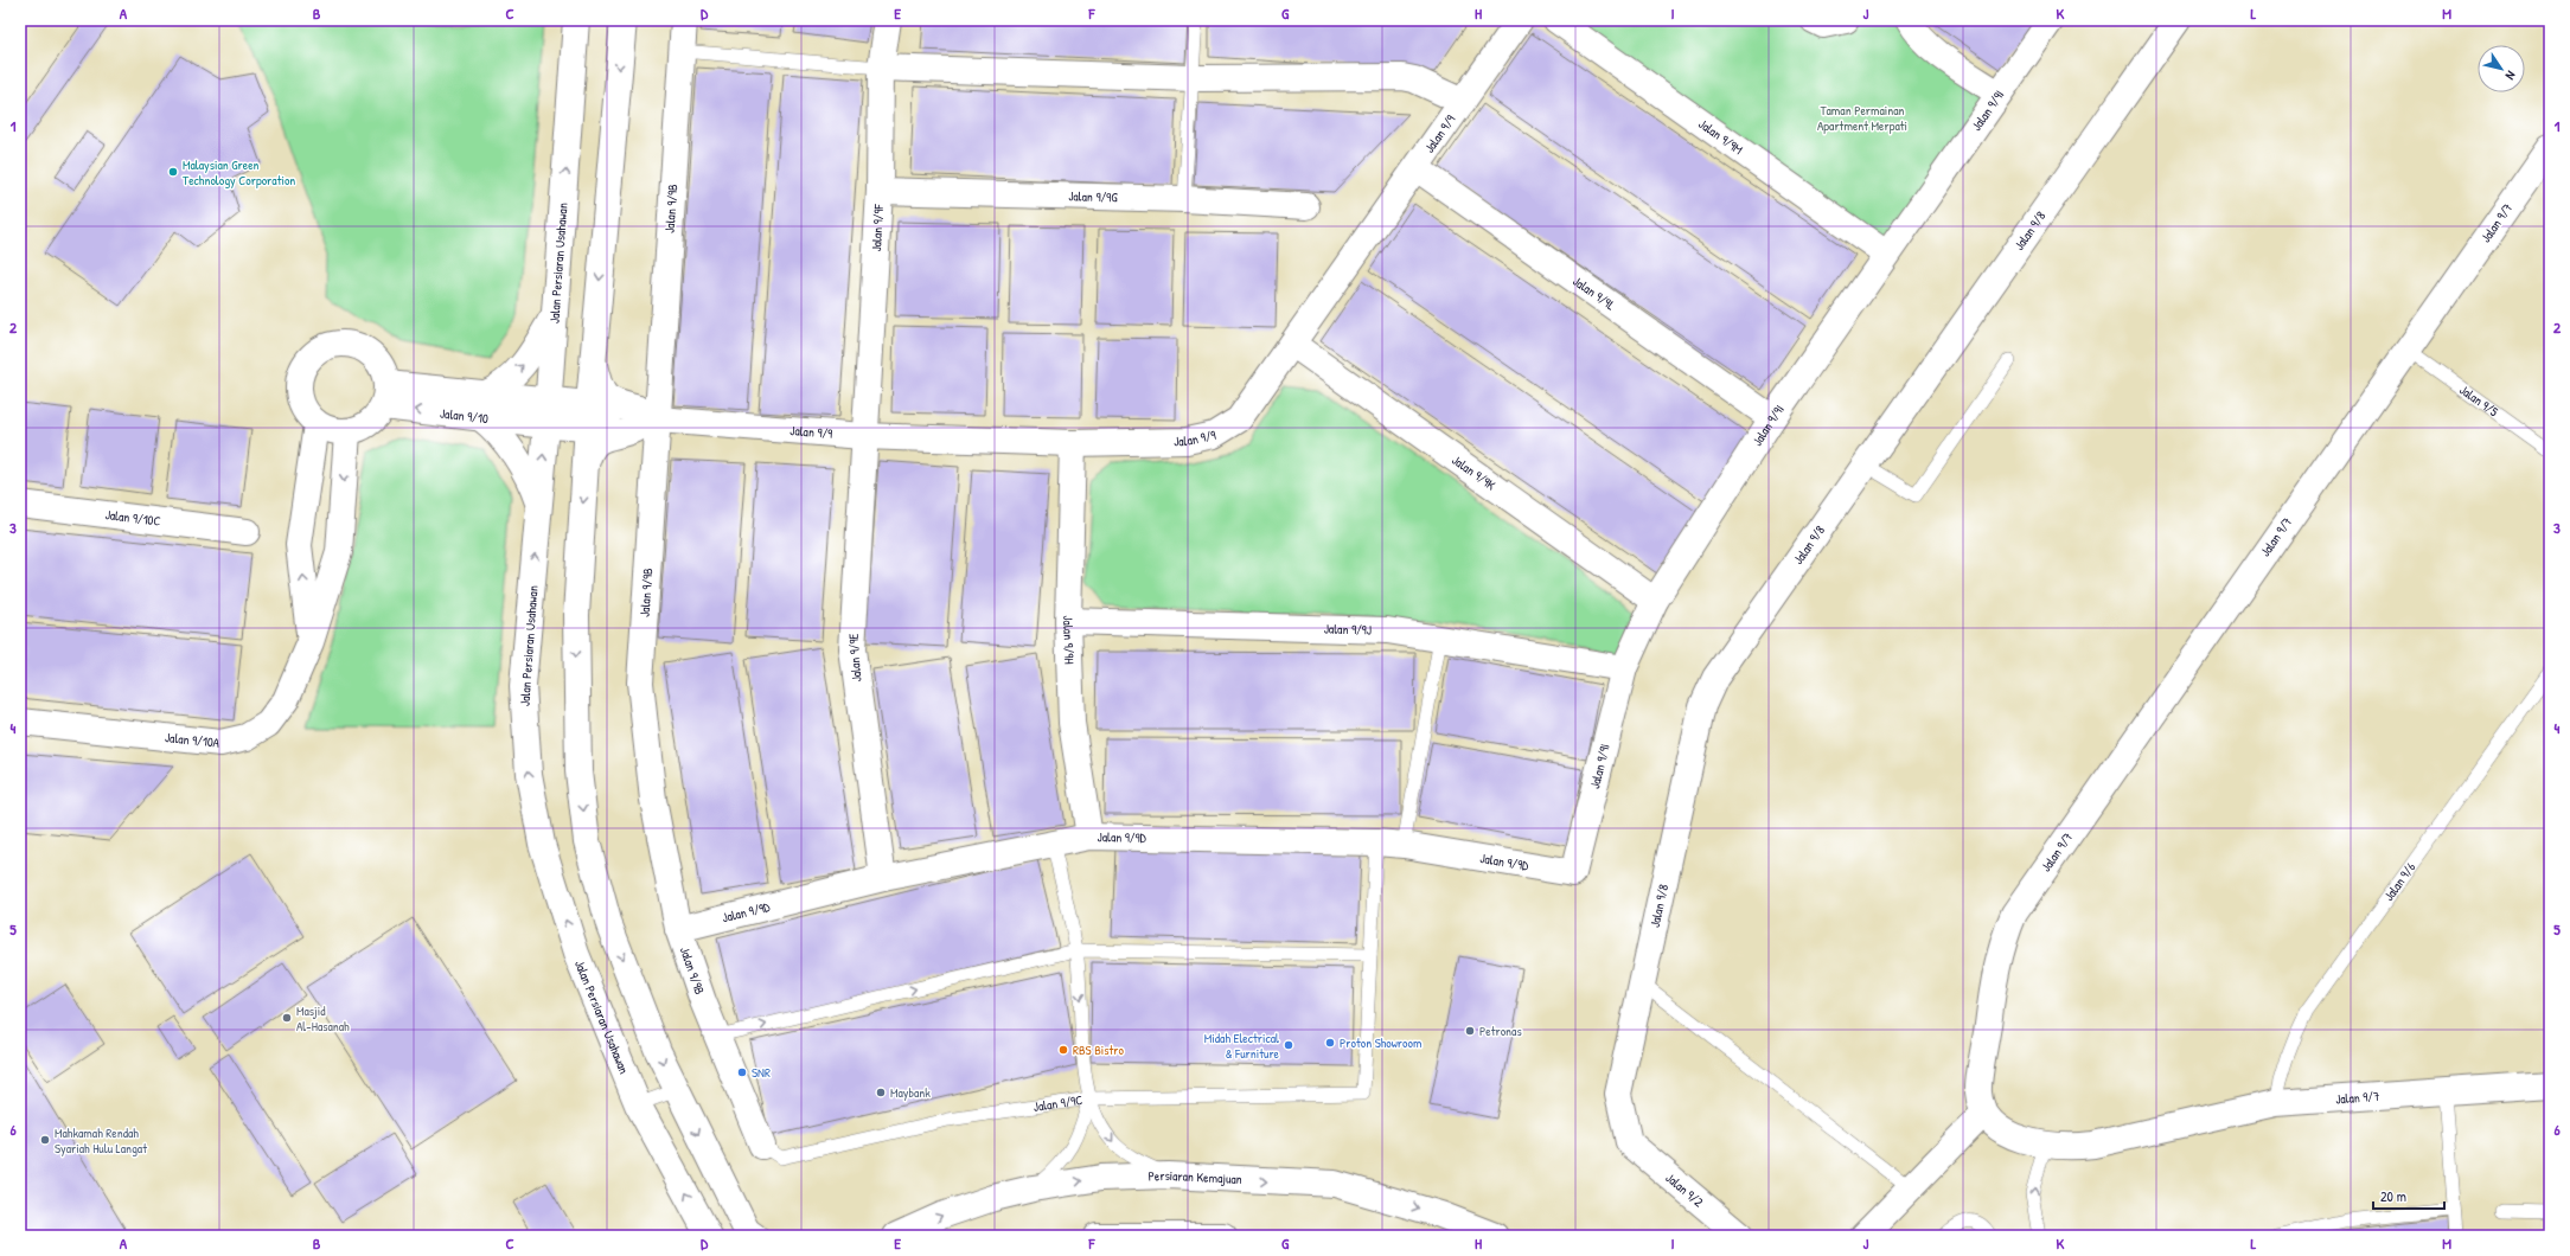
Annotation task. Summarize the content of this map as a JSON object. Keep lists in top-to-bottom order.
{
  "streets": {
    "street": [
      "Jalan 9/9I",
      "Jalan 9/9",
      "Jalan 9/9M",
      "Jalan 9/9G",
      "Jalan 9/9B",
      "Jalan 9/7",
      "Jalan 9/9F",
      "Jalan 9/8",
      "Jalan Persiaran Usahawan",
      "Jalan 9/9L",
      "Jalan 9/10",
      "Jalan 9/9K",
      "Jalan 9/10C",
      "Jalan 9/9J",
      "Jalan 9/9H",
      "Jalan 9/9E",
      "Jalan 9/10A",
      "Jalan 9/9D",
      "Persiaran Kemajuan",
      "Jalan 9/2"
    ],
    "lane": ["Jalan 9/5", "Jalan 9/6", "Jalan 9/9C"]
  },
  "crossings": [
    ["Jalan 9/9I", "Jalan 9/9M"],
    ["Jalan 9/9I", "Jalan 9/9L"],
    ["Jalan 9/9I", "Jalan 9/9K"],
    ["Jalan 9/9I", "Jalan 9/9J"],
    ["Jalan 9/9I", "Jalan 9/9D"],
    ["Jalan 9/9", "Jalan 9/9B"],
    ["Jalan 9/9", "Jalan 9/9F"],
    ["Jalan 9/9", "Jalan 9/9L"],
    ["Jalan 9/9", "Jalan 9/10"],
    ["Jalan 9/9", "Jalan 9/9K"],
    ["Jalan 9/9", "Jalan 9/9H"],
    ["Jalan 9/9", "Jalan 9/9E"],
    ["Jalan 9/9G", "Jalan 9/9F"],
    ["Jalan 9/9B", "Jalan 9/9D"],
    ["Jalan 9/9B", "Jalan 9/9C"],
    ["Jalan 9/7", "Jalan 9/5"],
    ["Jalan 9/7", "Jalan 9/6"],
    ["Jalan 9/9F", "Jalan 9/9E"],
    ["Jalan 9/8", "Jalan 9/2"],
    ["Jalan Persiaran Usahawan", "Jalan 9/10"],
    ["Jalan 9/10", "Jalan 9/10A"],
    ["Jalan 9/9J", "Jalan 9/9H"],
    ["Jalan 9/9H", "Jalan 9/9D"],
    ["Jalan 9/9E", "Jalan 9/9D"]
  ],
  "one_way": ["Persiaran Kemajuan"],
  "parks": ["Taman Permainan Apartment Merpati"],
  "places": [
    "Malaysian Green Technology Corporation",
    "Masjid Al-Hasanah",
    "Petronas",
    "Proton Showroom",
    "Midah Electrical & Furniture",
    "RBS Bistro",
    "SNR",
    "Maybank",
    "Mahkamah Rendah Syariah Hulu Langat"
  ],
  "scale_bar": "20 m",
  "north": "bottom right",
  "grid": {
    "columns": [
      "A",
      "B",
      "C",
      "D",
      "E",
      "F",
      "G",
      "H",
      "I",
      "J",
      "K",
      "L",
      "M"
    ],
    "rows": [
      "1",
      "2",
      "3",
      "4",
      "5",
      "6"
    ]
  }
}
